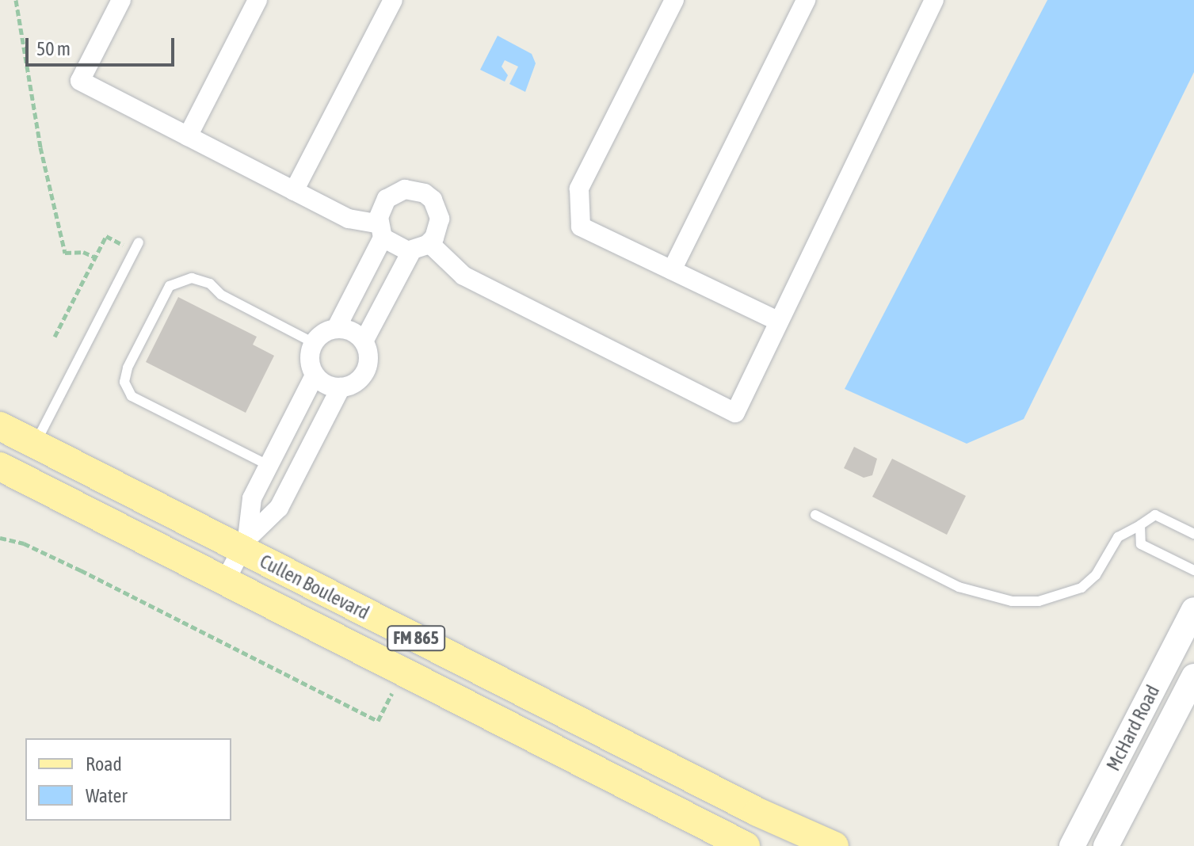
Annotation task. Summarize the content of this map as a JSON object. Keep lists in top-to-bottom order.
{
  "streets": {
    "main road": ["Cullen Boulevard", "FM 865", "McHard Road"]
  },
  "legend": ["Road", "Water"],
  "scale_bar": "50 m"
}
